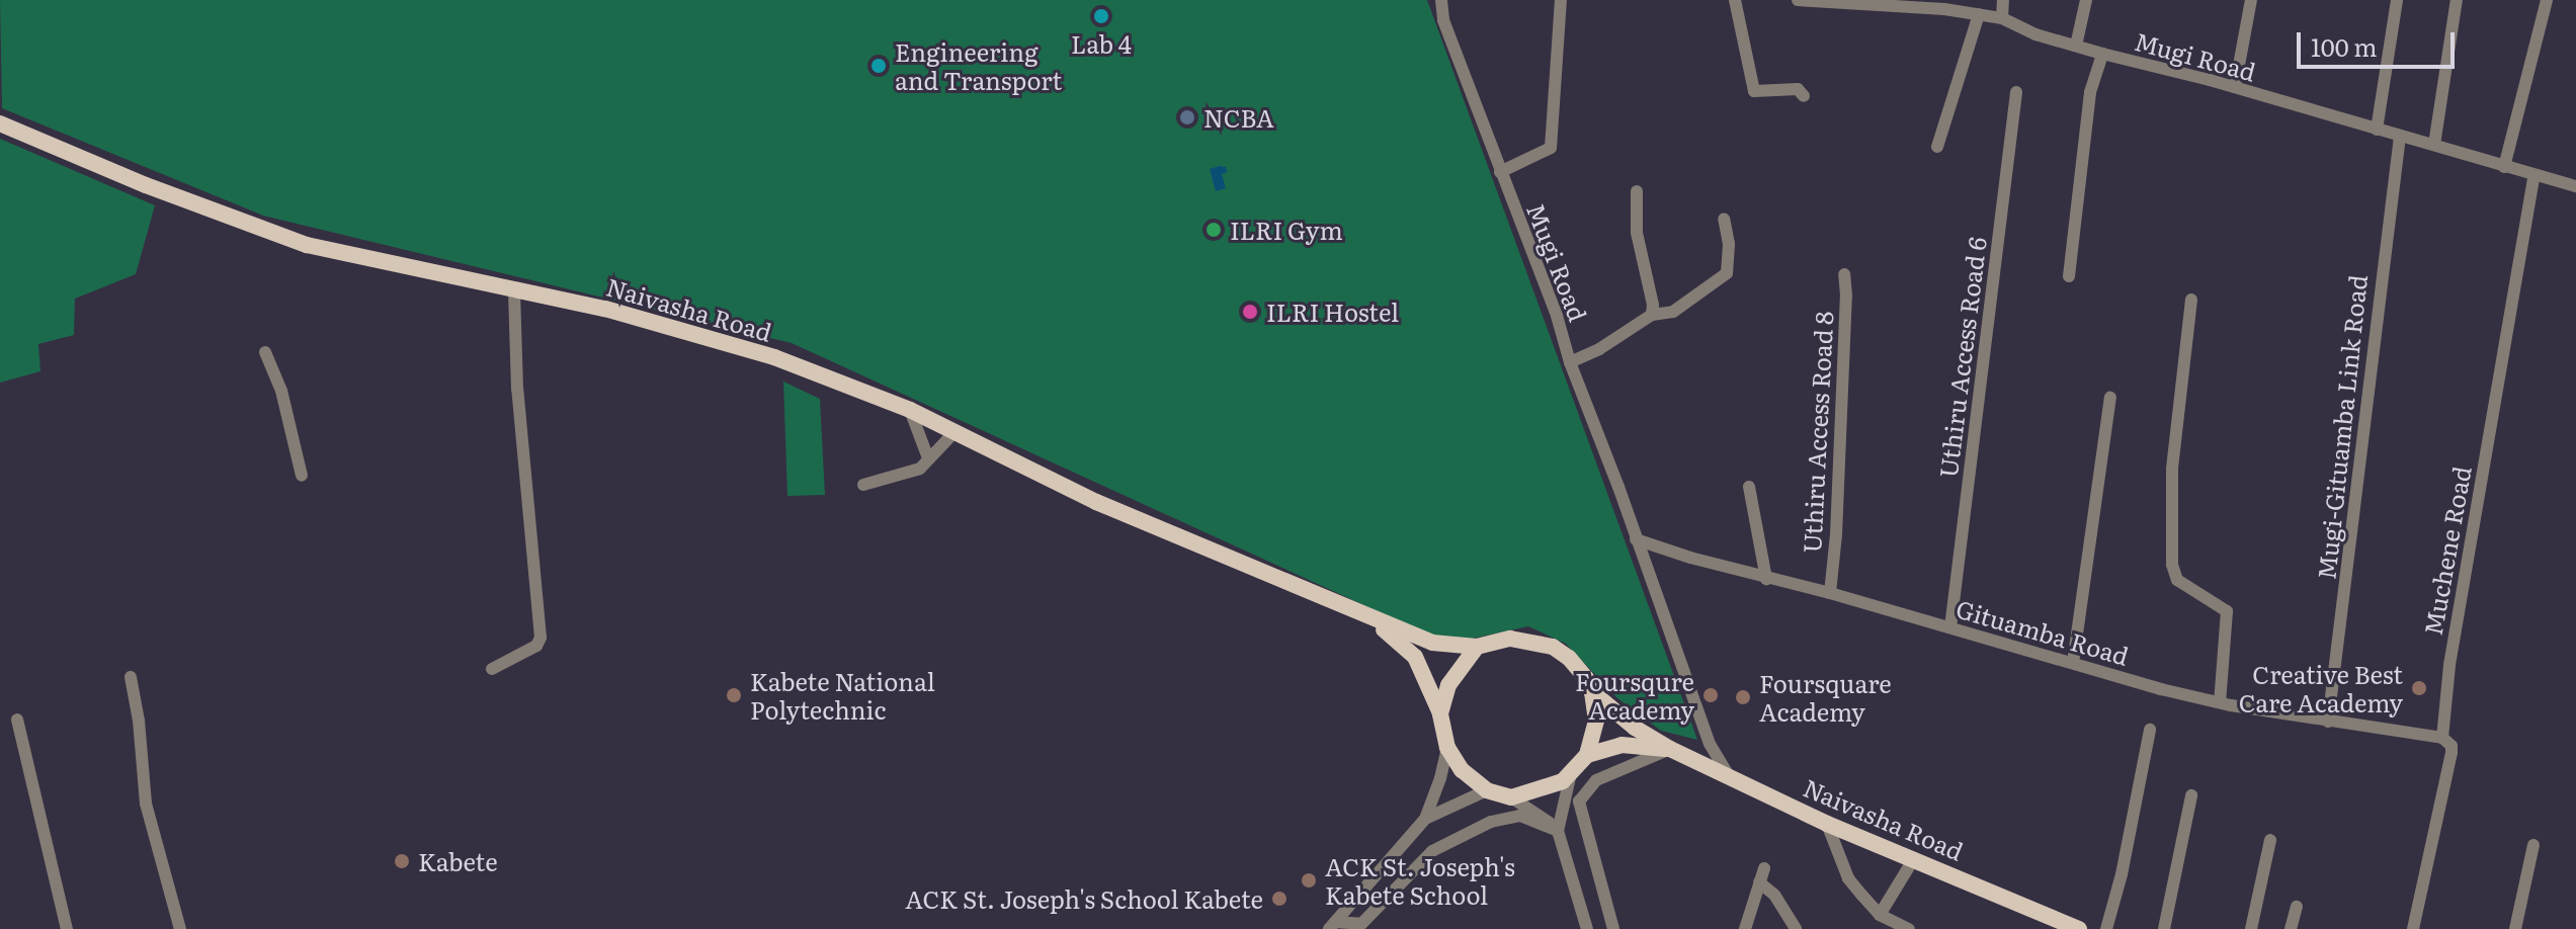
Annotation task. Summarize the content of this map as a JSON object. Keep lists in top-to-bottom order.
{
  "streets": {
    "main road": ["Naivasha Road"],
    "street": [
      "Mugi Road",
      "Uthiru Access Road 6",
      "Mugi-Gituamba Link Road",
      "Uthiru Access Road 8",
      "Muchene Road",
      "Gituamba Road"
    ]
  },
  "crossings": [
    ["Mugi Road", "Naivasha Road"],
    ["Mugi Road", "Mugi-Gituamba Link Road"],
    ["Mugi Road", "Muchene Road"],
    ["Mugi Road", "Gituamba Road"],
    ["Uthiru Access Road 6", "Gituamba Road"],
    ["Mugi-Gituamba Link Road", "Gituamba Road"],
    ["Uthiru Access Road 8", "Gituamba Road"],
    ["Muchene Road", "Gituamba Road"]
  ],
  "places": [
    "Lab 4",
    "Engineering and Transport",
    "NCBA",
    "ILRI Gym",
    "ILRI Hostel",
    "Creative Best Care Academy",
    "Kabete National Polytechnic",
    "Foursqure Academy",
    "Foursquare Academy",
    "Kabete",
    "ACK St. Joseph's Kabete School",
    "ACK St. Joseph's School Kabete"
  ],
  "scale_bar": "100 m"
}
